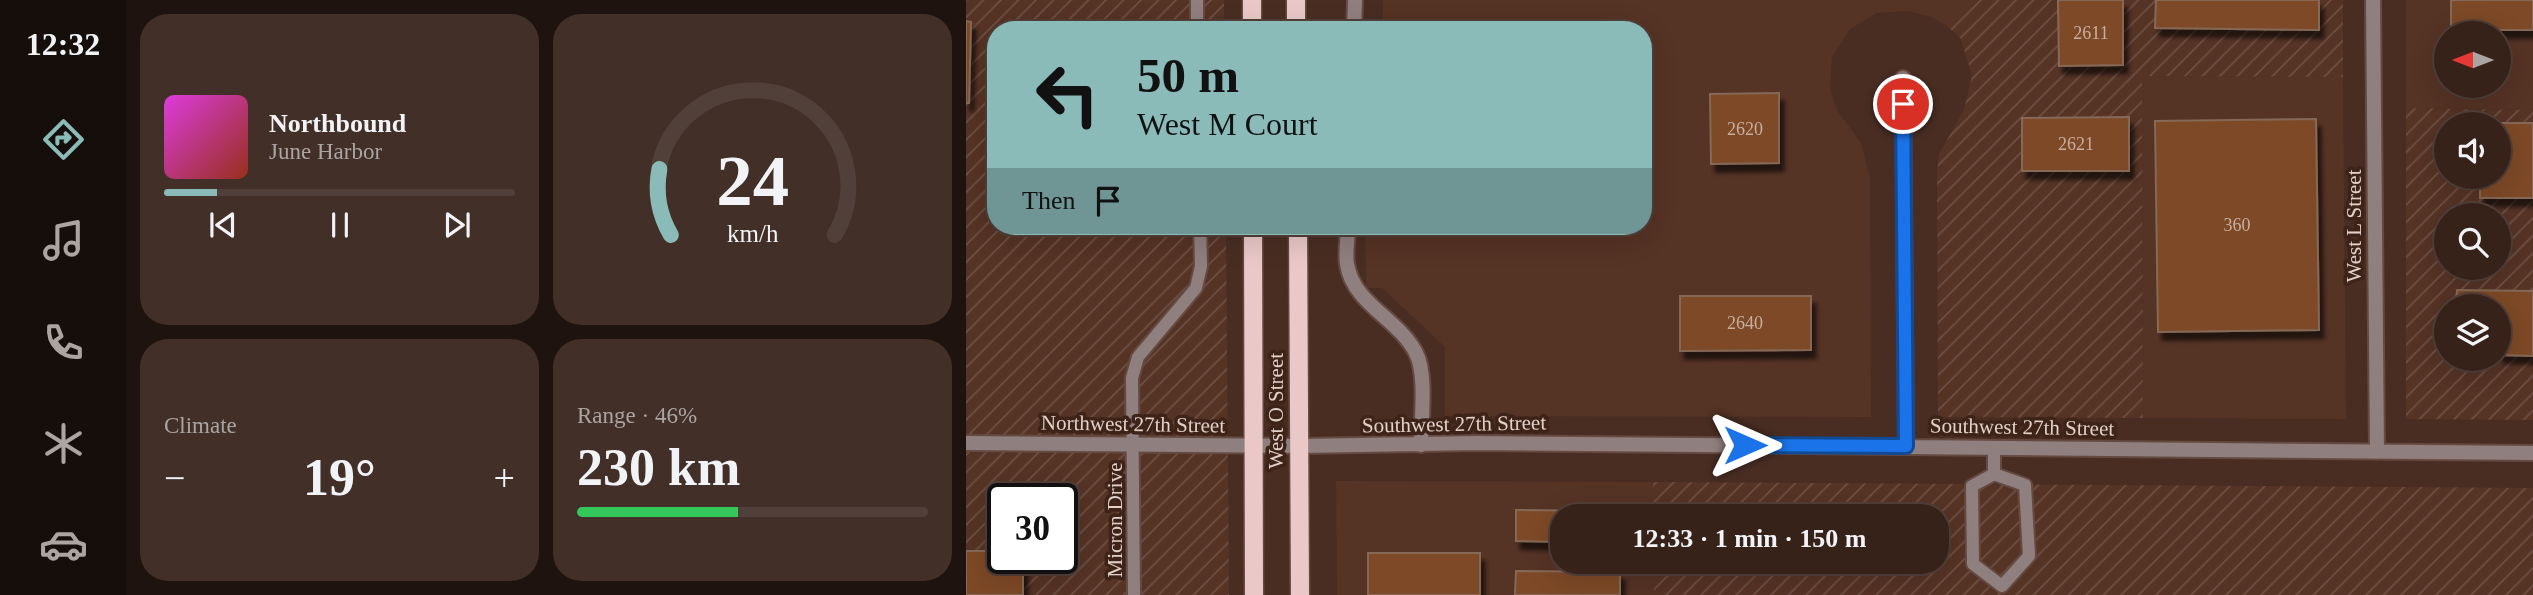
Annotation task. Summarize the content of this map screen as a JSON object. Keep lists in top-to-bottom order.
{
  "streets": {
    "main road": ["West O Street"],
    "street": ["West L Street", "Northwest 27th Street", "Southwest 27th Street"],
    "lane": ["Micron Drive"]
  },
  "crossings": [
    ["West L Street", "Southwest 27th Street"],
    ["West O Street", "Northwest 27th Street"],
    ["West O Street", "Southwest 27th Street"],
    ["Northwest 27th Street", "Southwest 27th Street"],
    ["Northwest 27th Street", "Micron Drive"]
  ],
  "house_numbers": [
    "2611",
    "2620",
    "2621",
    "360",
    "2640"
  ],
  "north": "left",
  "page": {
    "tabs": "12:32",
    "turn": ["50 m", "West M Court"],
    "song": ["Northbound", "June Harbor"],
    "then": "Then",
    "tile": [
      "Climate",
      ["Range · 46%", "230 km"]
    ],
    "heat": ["−", "19°", "+"],
    "limit": "30",
    "trip": "12:33 · 1 min · 150 m",
    "gauge": ["24", "km/h"]
  }
}
